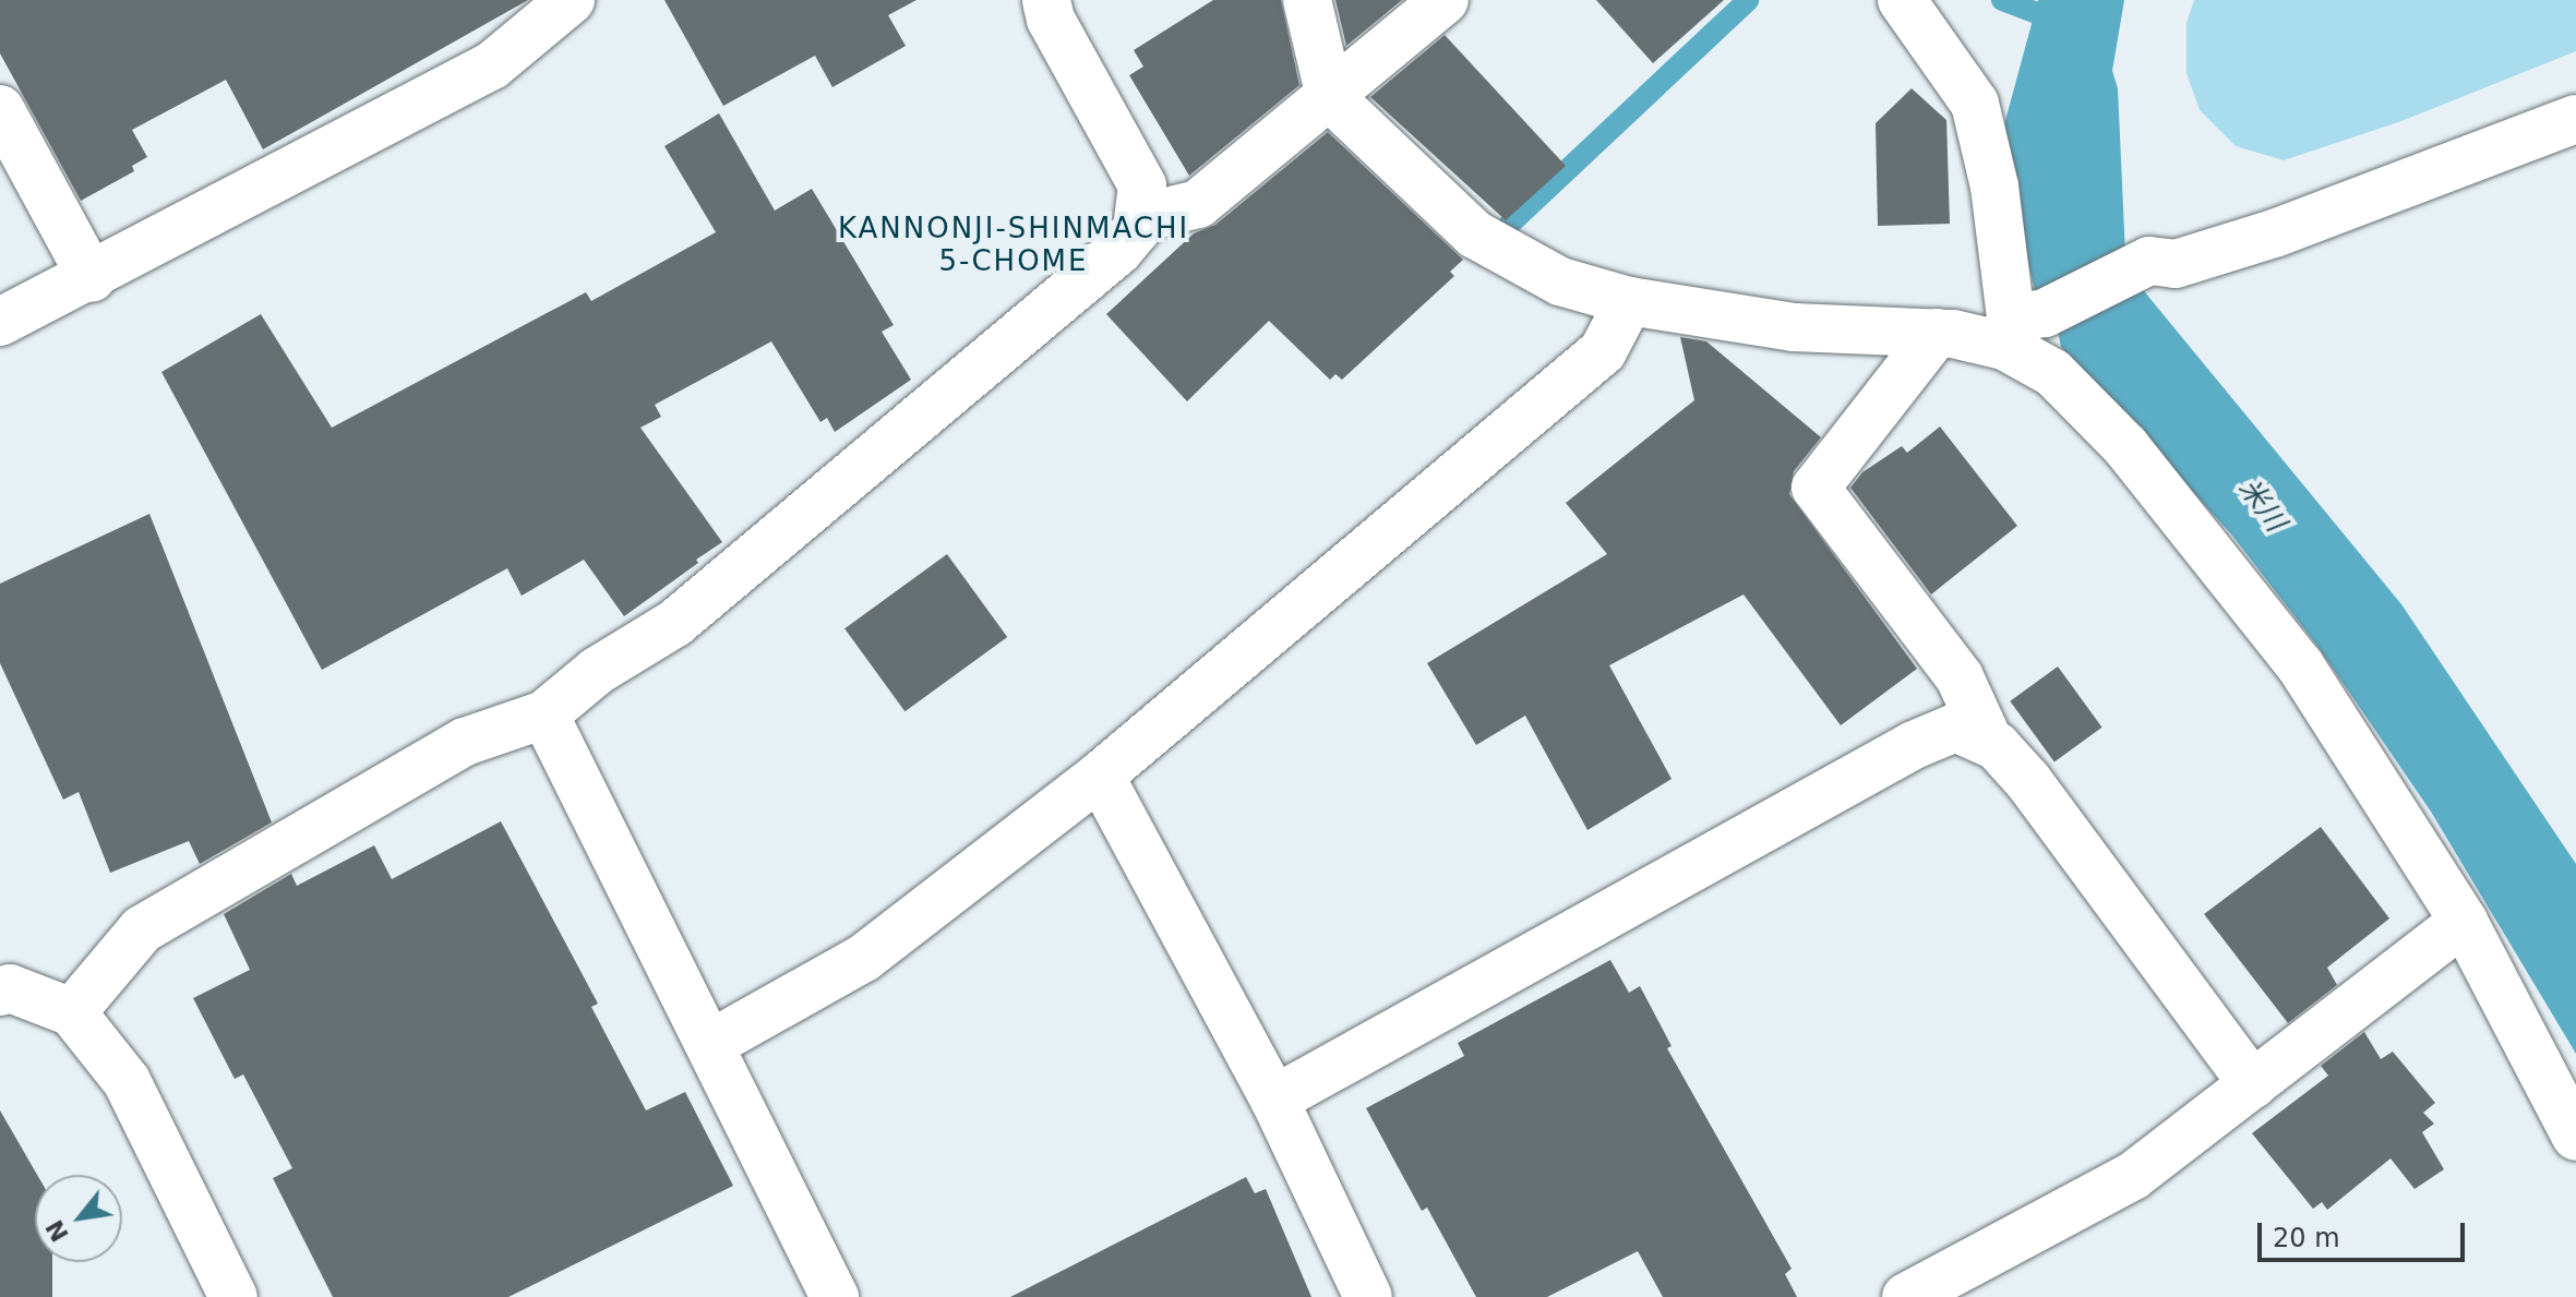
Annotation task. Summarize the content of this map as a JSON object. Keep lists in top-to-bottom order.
{
  "districts": ["KANNONJI-SHINMACHI 5-CHOME"],
  "water": ["米川"],
  "scale_bar": "20 m",
  "north": "bottom left"
}
